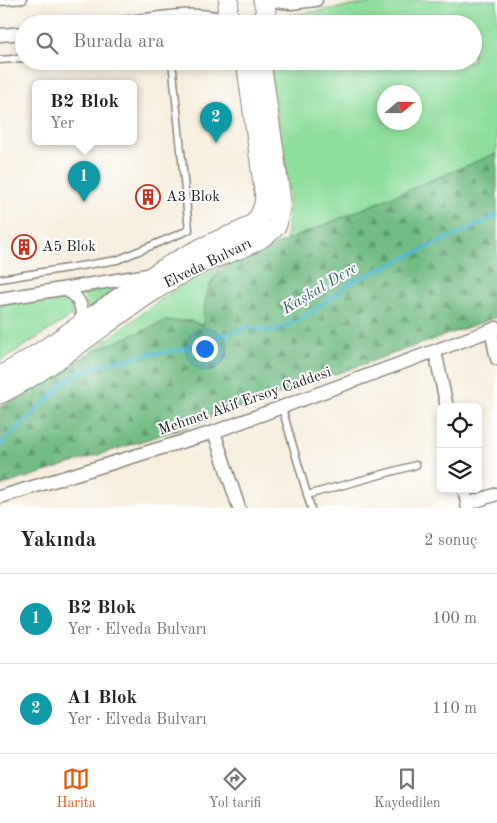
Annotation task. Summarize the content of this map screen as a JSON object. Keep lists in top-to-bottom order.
{
  "streets": {
    "main road": ["Elveda Bulvarı"],
    "street": ["Mehmet Akif Ersoy Caddesi"]
  },
  "water": ["Kaşkal Dere"],
  "places": {
    "building": ["A3 Blok", "A5 Blok"]
  },
  "north": "right",
  "page": {
    "search": "Burada ara",
    "popup": ["B2 Blok", "Yer"],
    "pins": ["2", "1"],
    "heading": ["Yakında", "2 sonuç"],
    "list": [
      {
        "mark": "1",
        "name": "B2 Blok",
        "note": "Yer · Elveda Bulvarı",
        "value": "100 m"
      },
      {
        "mark": "2",
        "name": "A1 Blok",
        "note": "Yer · Elveda Bulvarı",
        "value": "110 m"
      }
    ],
    "nav": ["Harita", "Yol tarifi", "Kaydedilen"]
  }
}
